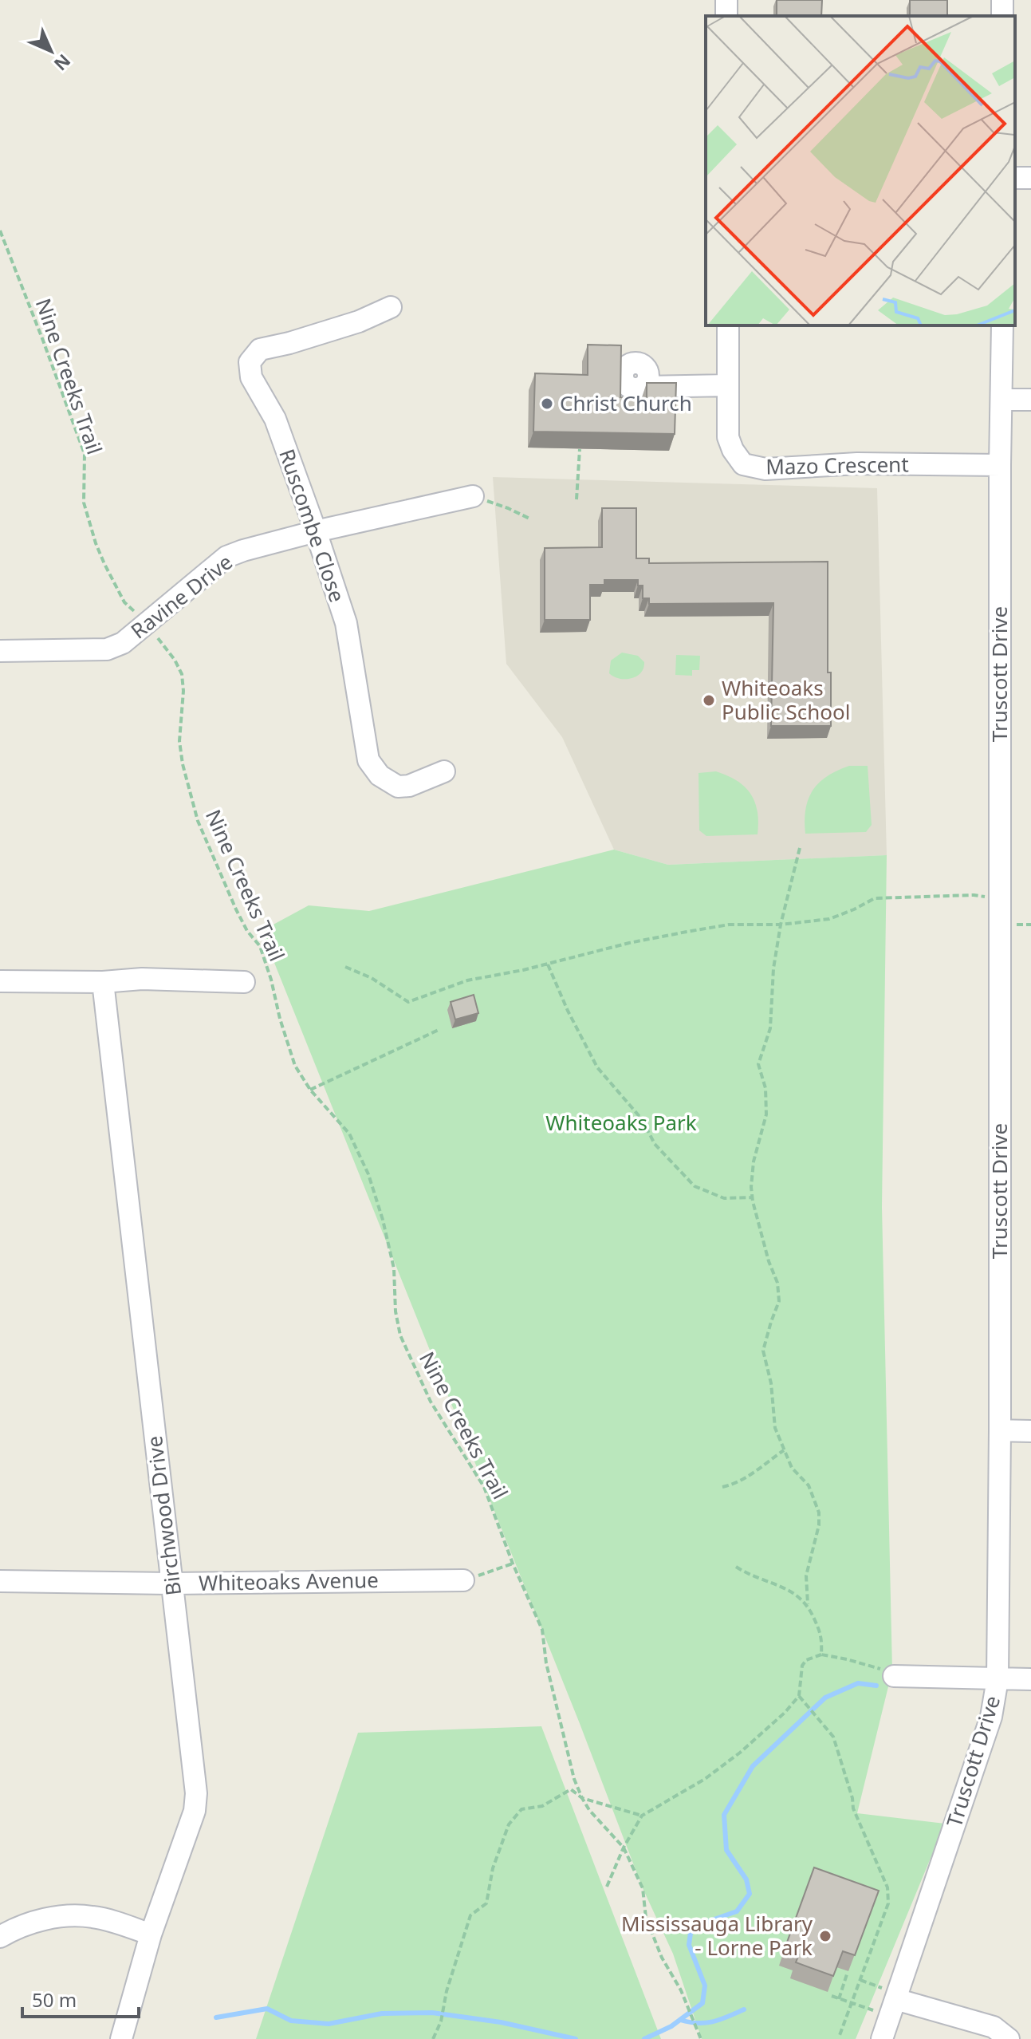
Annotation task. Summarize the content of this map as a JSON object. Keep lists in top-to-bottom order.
{
  "streets": {
    "street": [
      "Mazo Crescent",
      "Ruscombe Close",
      "Ravine Drive",
      "Truscott Drive",
      "Birchwood Drive",
      "Whiteoaks Avenue"
    ],
    "path": ["Nine Creeks Trail"]
  },
  "crossings": [
    ["Nine Creeks Trail", "Ravine Drive"],
    ["Mazo Crescent", "Truscott Drive"],
    ["Ruscombe Close", "Ravine Drive"],
    ["Birchwood Drive", "Whiteoaks Avenue"]
  ],
  "parks": ["Whiteoaks Park"],
  "places": ["Christ Church", "Whiteoaks Public School", "Mississauga Library - Lorne Park"],
  "scale_bar": "50 m",
  "north": "bottom right"
}
